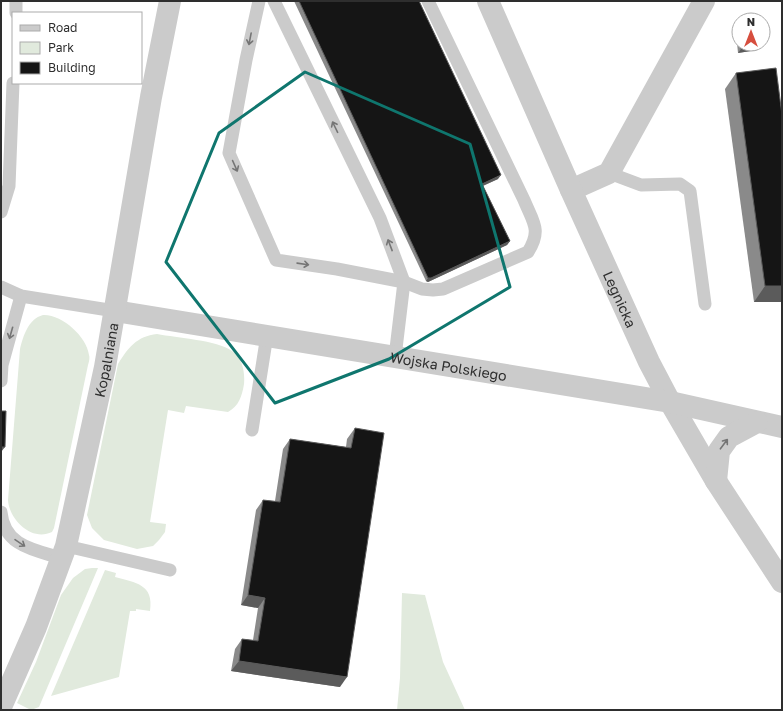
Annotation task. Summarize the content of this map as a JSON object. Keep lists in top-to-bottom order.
{
  "streets": {
    "street": ["Legnicka", "Kopalniana", "Wojska Polskiego"]
  },
  "crossings": [
    ["Legnicka", "Wojska Polskiego"],
    ["Kopalniana", "Wojska Polskiego"]
  ],
  "legend": ["Road", "Park", "Building"],
  "north": "top"
}
